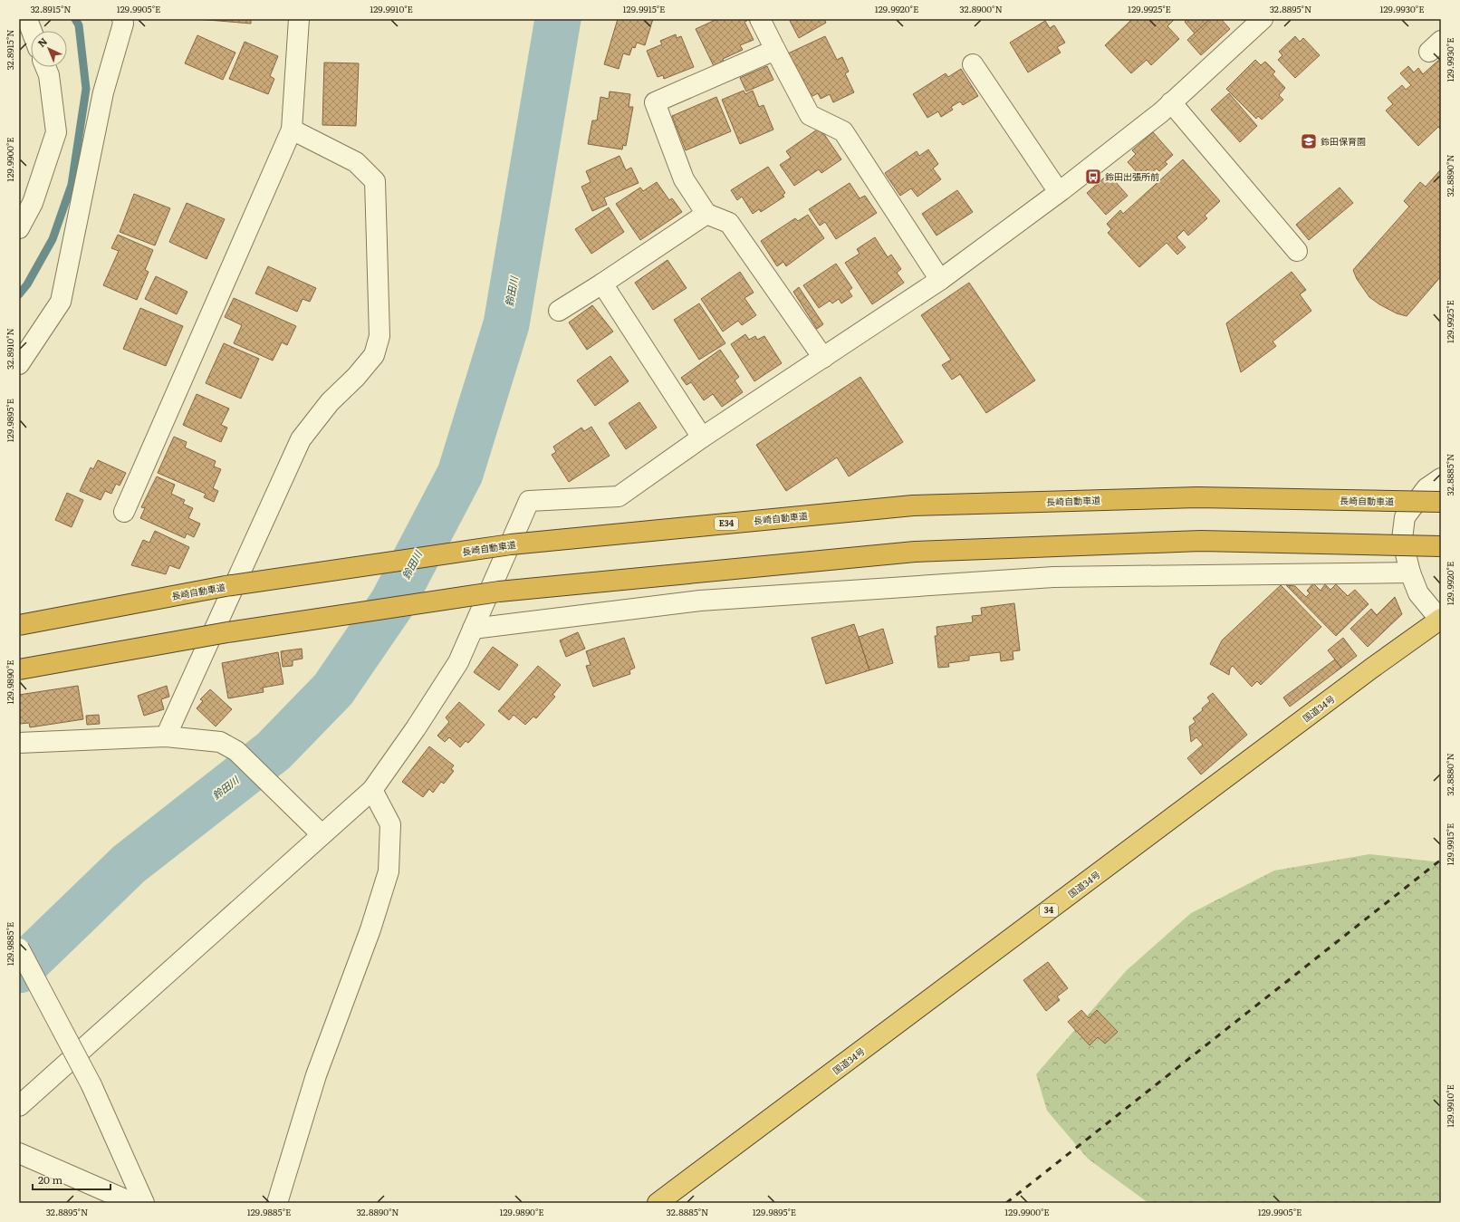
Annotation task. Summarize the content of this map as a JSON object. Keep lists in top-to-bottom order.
{
  "streets": {
    "highway": [
      "長崎自動車道",
      "E34",
      "国道34号",
      "34"
    ]
  },
  "water": ["鈴田川"],
  "places": {
    "school or university": ["鈴田保育園"],
    "bus stop": ["鈴田出張所前"]
  },
  "scale_bar": "20 m",
  "north": "top left",
  "coordinates": [
    "32.8915°N",
    "129.9905°E",
    "129.9910°E",
    "129.9915°E",
    "129.9920°E",
    "32.8900°N",
    "129.9925°E",
    "32.8895°N",
    "129.9930°E",
    "129.9900°E",
    "32.8890°N",
    "32.8910°N",
    "129.9895°E",
    "32.8885°N",
    "129.9890°E",
    "32.8880°N",
    "129.9885°E"
  ]
}
